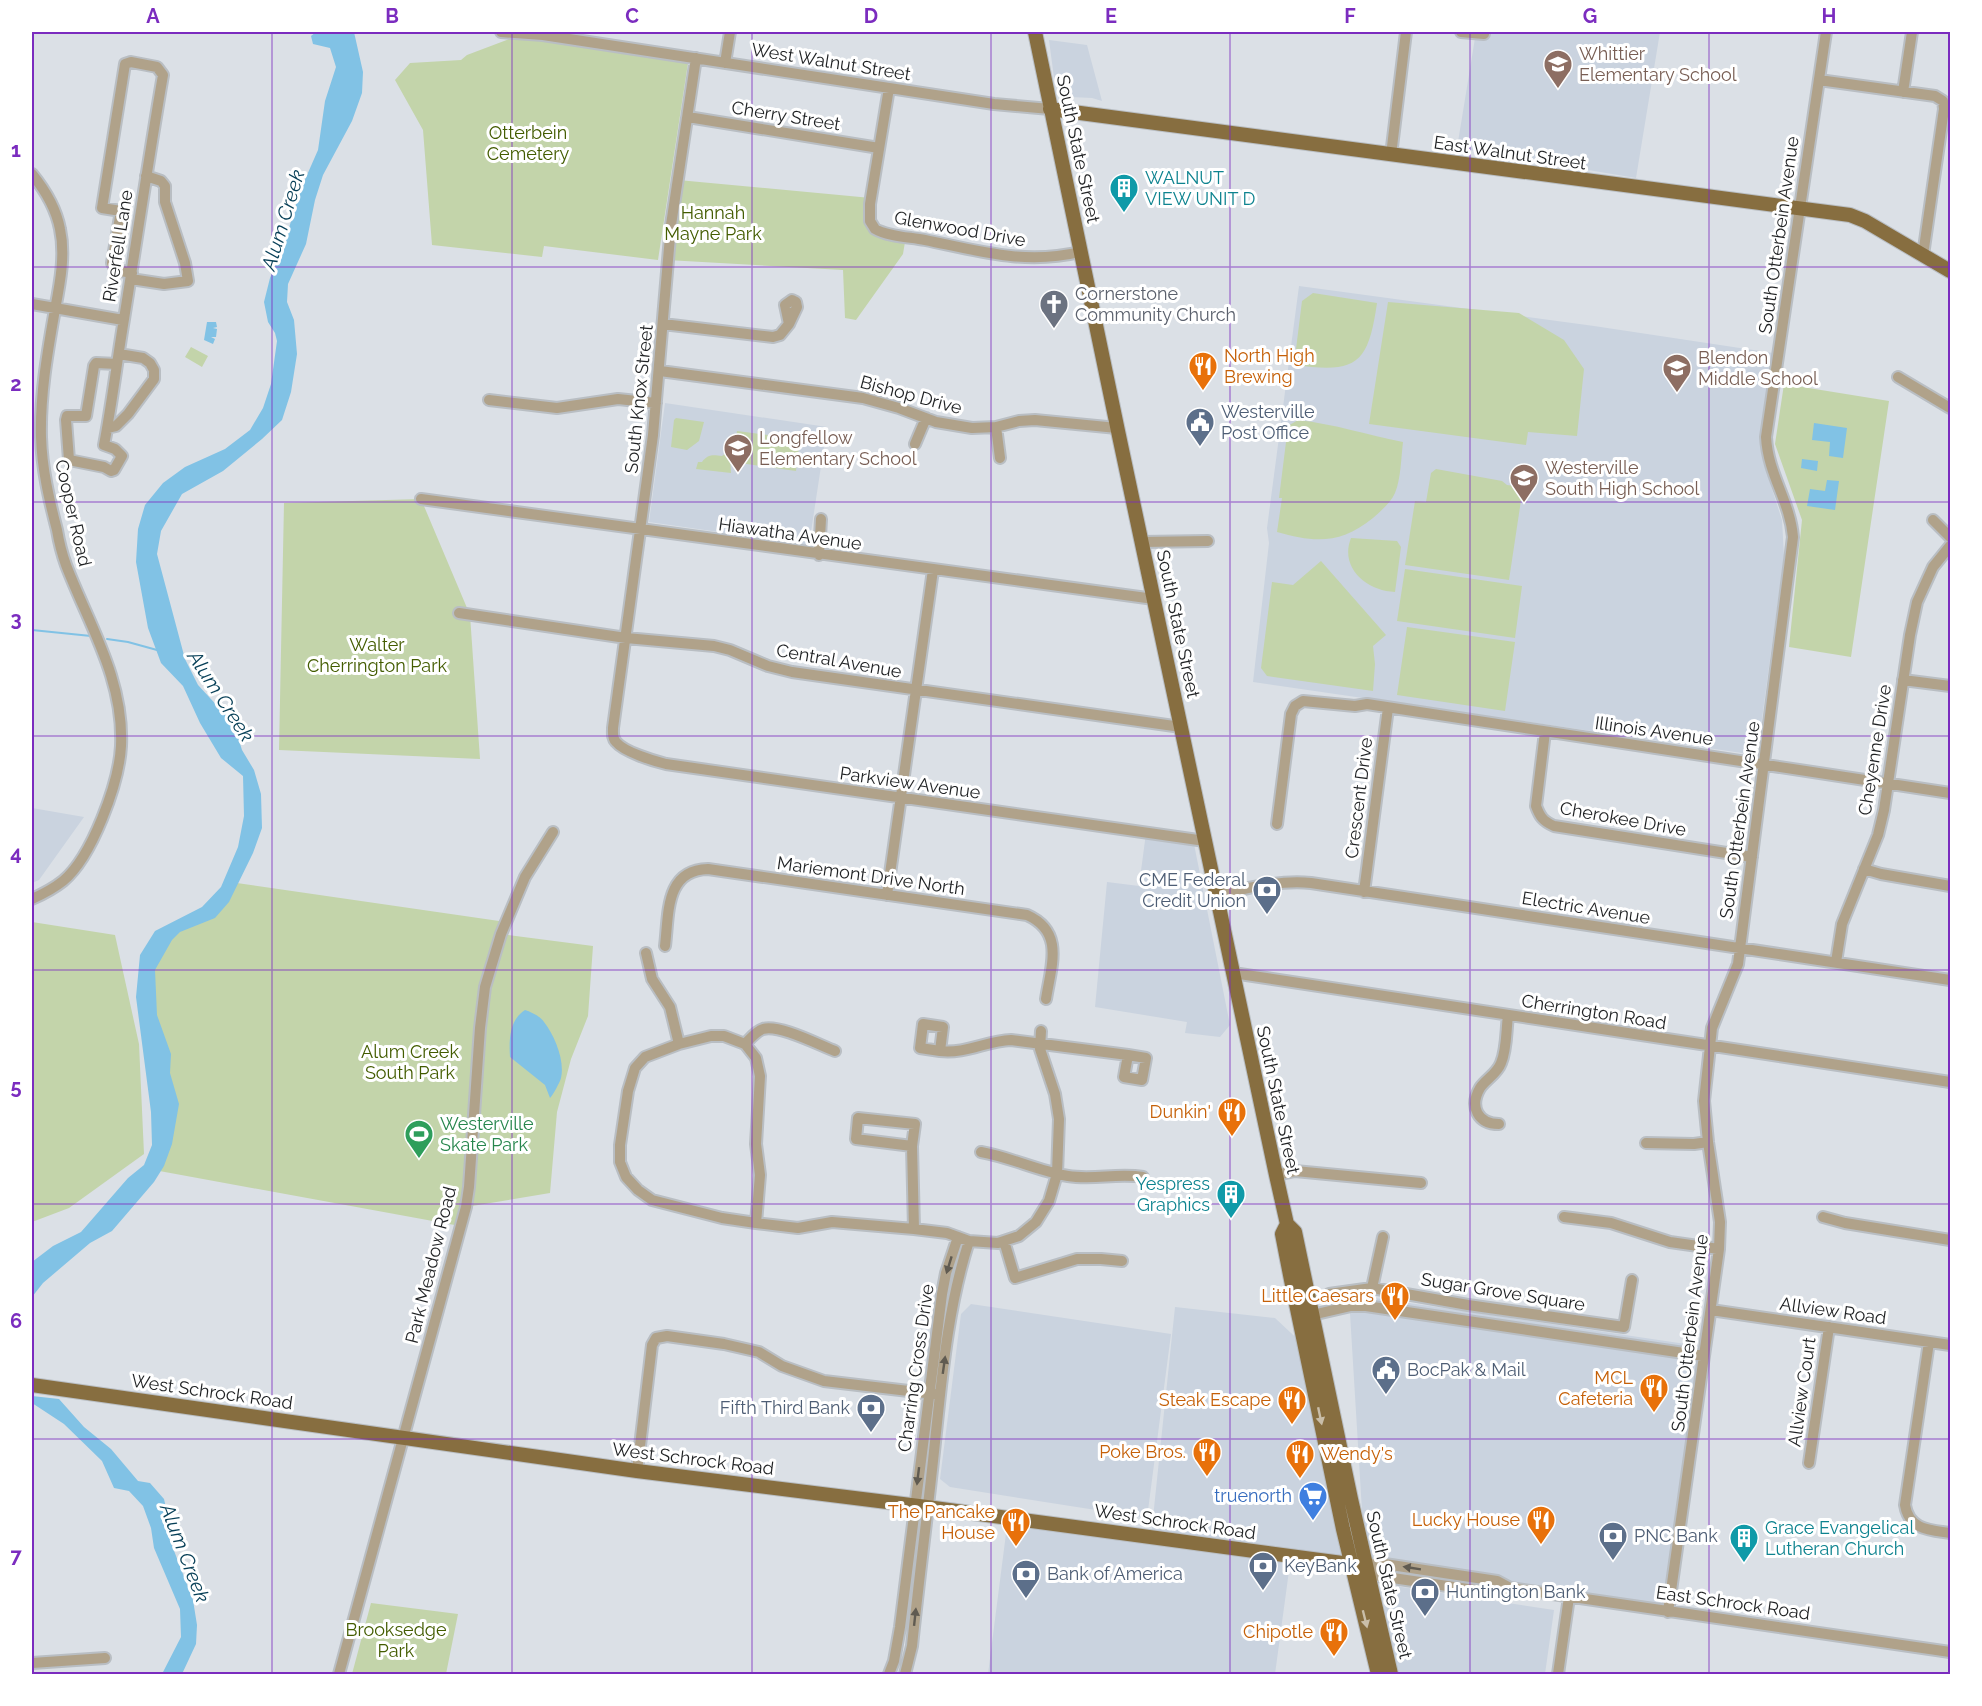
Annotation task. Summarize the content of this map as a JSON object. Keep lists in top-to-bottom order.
{
  "streets": {
    "main road": ["South State Street", "East Walnut Street", "West Schrock Road"],
    "street": [
      "West Walnut Street",
      "Cherry Street",
      "Glenwood Drive",
      "South Otterbein Avenue",
      "Riverfell Lane",
      "Bishop Drive",
      "South Knox Street",
      "Cooper Road",
      "Hiawatha Avenue",
      "Central Avenue",
      "Illinois Avenue",
      "Cheyenne Drive",
      "Parkview Avenue",
      "Crescent Drive",
      "Cherokee Drive",
      "Mariemont Drive North",
      "Electric Avenue",
      "Cherrington Road",
      "Park Meadow Road",
      "Sugar Grove Square",
      "Allview Road",
      "Charring Cross Drive",
      "Allview Court",
      "East Schrock Road"
    ]
  },
  "crossings": [
    ["West Walnut Street", "South State Street"],
    ["West Walnut Street", "East Walnut Street"],
    ["West Walnut Street", "South Knox Street"],
    ["Cherry Street", "Glenwood Drive"],
    ["Cherry Street", "South Knox Street"],
    ["South State Street", "East Walnut Street"],
    ["South State Street", "Glenwood Drive"],
    ["South State Street", "Bishop Drive"],
    ["South State Street", "Hiawatha Avenue"],
    ["South State Street", "Central Avenue"],
    ["South State Street", "Parkview Avenue"],
    ["South State Street", "Electric Avenue"],
    ["South State Street", "Cherrington Road"],
    ["South State Street", "West Schrock Road"],
    ["South State Street", "East Schrock Road"],
    ["East Walnut Street", "South Otterbein Avenue"],
    ["South Otterbein Avenue", "Illinois Avenue"],
    ["South Otterbein Avenue", "Cherokee Drive"],
    ["South Otterbein Avenue", "Electric Avenue"],
    ["South Otterbein Avenue", "Cherrington Road"],
    ["South Otterbein Avenue", "Allview Road"],
    ["South Otterbein Avenue", "East Schrock Road"],
    ["Bishop Drive", "South Knox Street"],
    ["South Knox Street", "Hiawatha Avenue"],
    ["South Knox Street", "Central Avenue"],
    ["South Knox Street", "Parkview Avenue"],
    ["Illinois Avenue", "Cheyenne Drive"],
    ["Illinois Avenue", "Crescent Drive"],
    ["Illinois Avenue", "Cherokee Drive"],
    ["Cheyenne Drive", "Electric Avenue"],
    ["Crescent Drive", "Electric Avenue"],
    ["Park Meadow Road", "West Schrock Road"],
    ["Allview Road", "Allview Court"],
    ["Charring Cross Drive", "West Schrock Road"],
    ["West Schrock Road", "East Schrock Road"]
  ],
  "water": ["Alum Creek"],
  "parks": [
    "Otterbein Cemetery",
    "Hannah Mayne Park",
    "Walter Cherrington Park",
    "Alum Creek South Park",
    "Brooksedge Park"
  ],
  "places": {
    "school or university": [
      "Whittier Elementary School",
      "Blendon Middle School",
      "Longfellow Elementary School",
      "Westerville South High School"
    ],
    "building": ["WALNUT VIEW UNIT D", "Yespress Graphics", "Grace Evangelical Lutheran Church"],
    "church": ["Cornerstone Community Church"],
    "restaurant": [
      "North High Brewing",
      "Dunkin'",
      "Little Caesars",
      "MCL Cafeteria",
      "Steak Escape",
      "Poke Bros.",
      "Wendy's",
      "Lucky House",
      "The Pancake House",
      "Chipotle"
    ],
    "public building": ["Westerville Post Office", "BocPak & Mail"],
    "bank": [
      "CME Federal Credit Union",
      "Fifth Third Bank",
      "PNC Bank",
      "KeyBank",
      "Bank of America",
      "Huntington Bank"
    ],
    "sports": ["Westerville Skate Park"],
    "supermarket": ["truenorth"]
  },
  "grid": {
    "columns": [
      "A",
      "B",
      "C",
      "D",
      "E",
      "F",
      "G",
      "H"
    ],
    "rows": [
      "1",
      "2",
      "3",
      "4",
      "5",
      "6",
      "7"
    ]
  }
}
